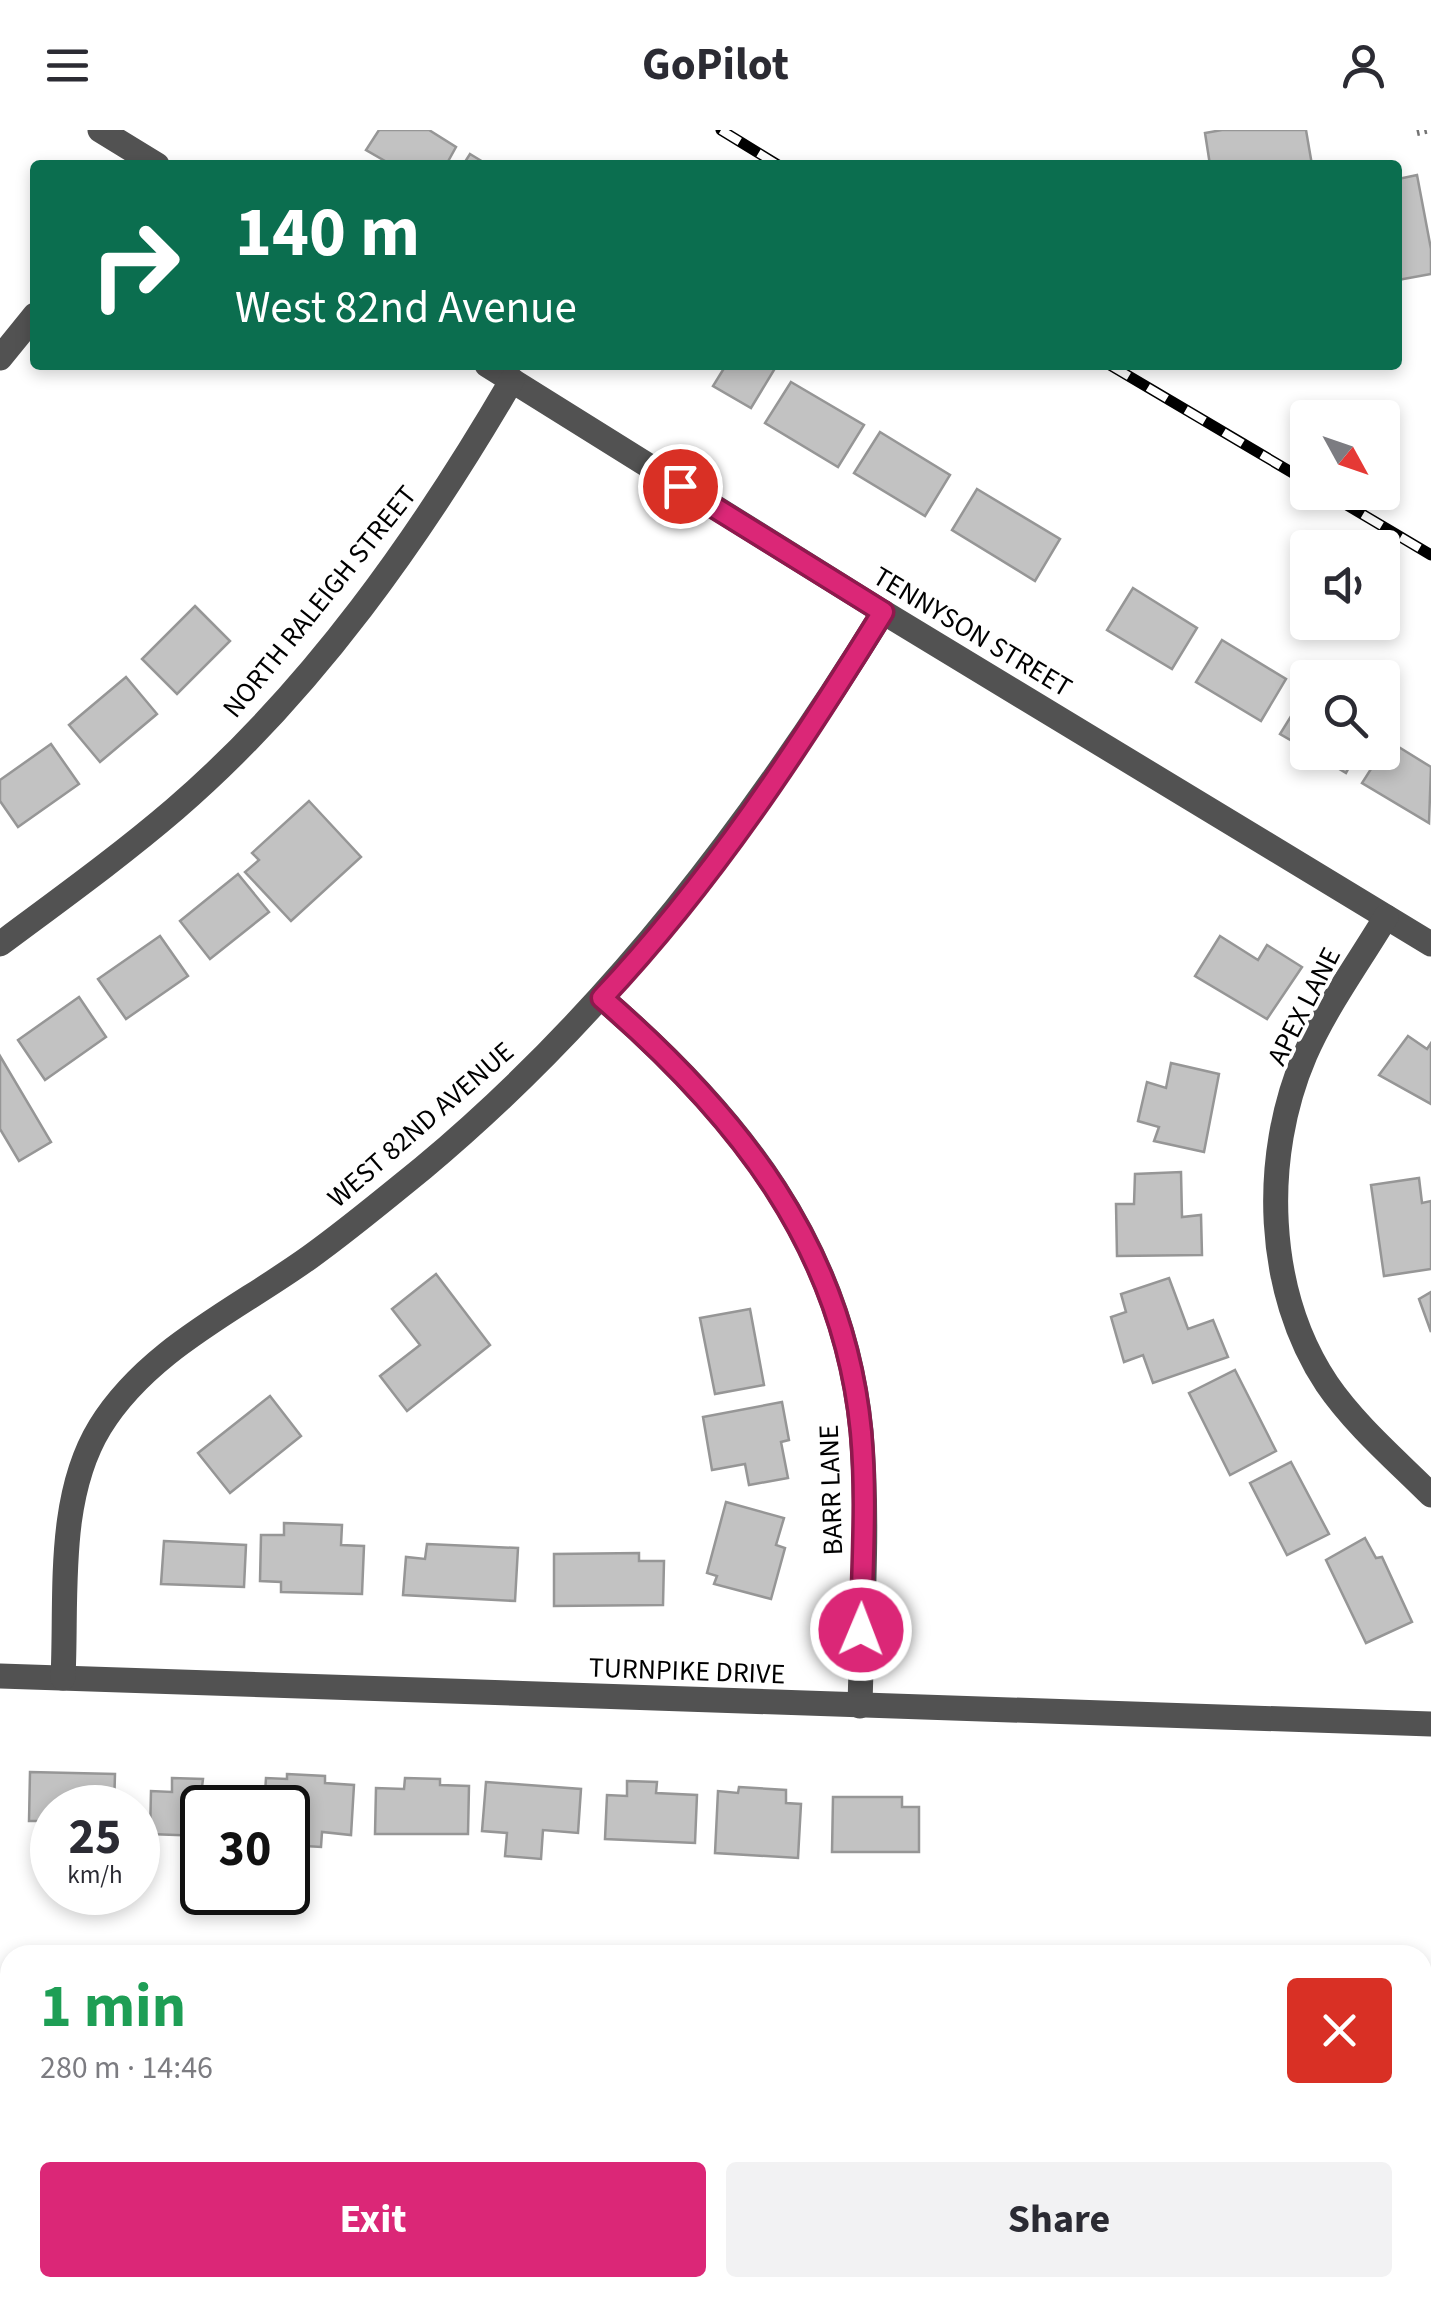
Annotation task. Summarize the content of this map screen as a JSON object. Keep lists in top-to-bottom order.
{
  "streets": {
    "street": [
      "NORTH RALEIGH STREET",
      "TENNYSON STREET",
      "APEX LANE",
      "WEST 82ND AVENUE",
      "BARR LANE",
      "TURNPIKE DRIVE"
    ]
  },
  "crossings": [
    ["NORTH RALEIGH STREET", "TENNYSON STREET"],
    ["TENNYSON STREET", "APEX LANE"],
    ["TENNYSON STREET", "WEST 82ND AVENUE"],
    ["WEST 82ND AVENUE", "BARR LANE"],
    ["WEST 82ND AVENUE", "TURNPIKE DRIVE"],
    ["BARR LANE", "TURNPIKE DRIVE"]
  ],
  "north": "bottom right",
  "page": {
    "header": "GoPilot",
    "turn": ["140 m", "West 82nd Avenue"],
    "speed": "25 km/h",
    "limit": "30",
    "heading": ["1 min", "280 m · 14:46"],
    "buttons": ["Exit", "Share"]
  }
}
